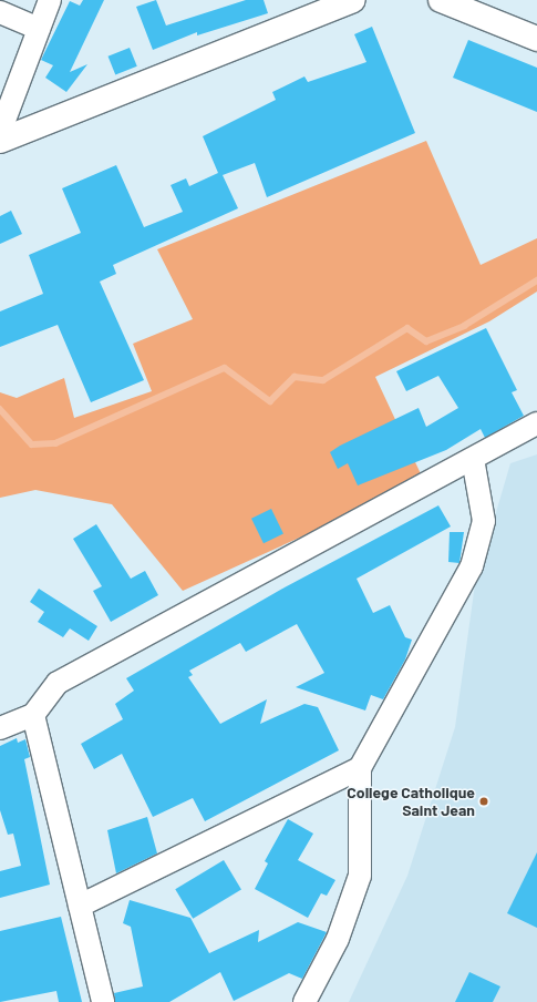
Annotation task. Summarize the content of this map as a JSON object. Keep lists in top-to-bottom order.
{
  "places": ["College Catholique Saint Jean"]
}
